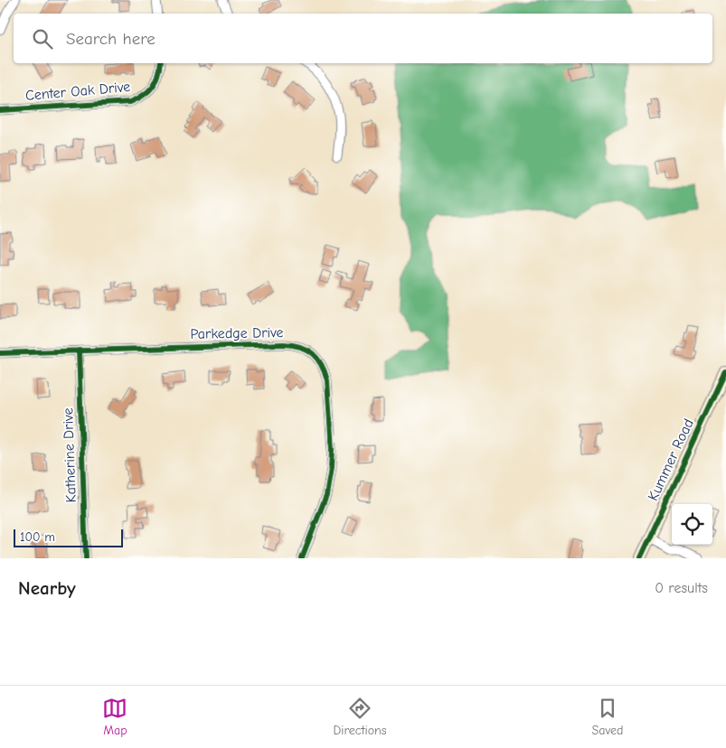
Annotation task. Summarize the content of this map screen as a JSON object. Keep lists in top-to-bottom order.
{
  "streets": {
    "street": [
      "Center Oak Drive",
      "Parkedge Drive",
      "Katherine Drive",
      "Kummer Road"
    ]
  },
  "crossings": [
    ["Parkedge Drive", "Katherine Drive"]
  ],
  "scale_bar": "100 m",
  "page": {
    "search": "Search here",
    "scale": "100 m",
    "heading": ["Nearby", "0 results"],
    "nav": ["Map", "Directions", "Saved"]
  }
}
